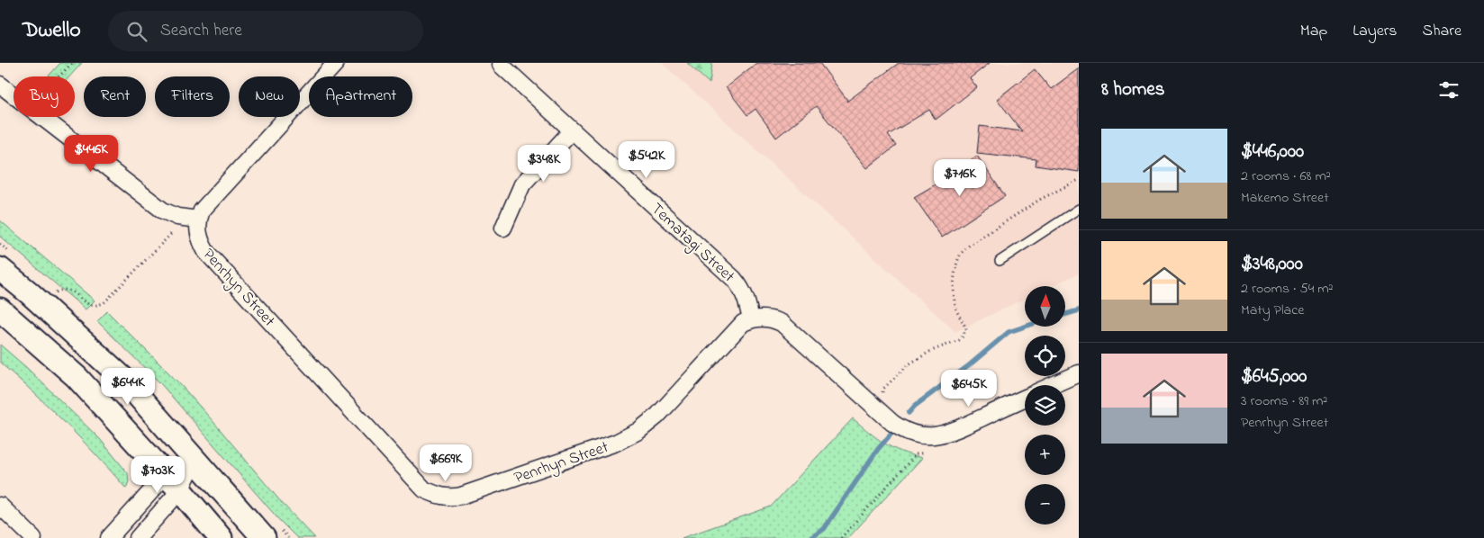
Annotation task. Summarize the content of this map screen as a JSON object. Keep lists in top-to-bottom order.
{
  "streets": {
    "street": ["Tematagi Street", "Penrhyn Street"]
  },
  "crossings": [
    ["Tematagi Street", "Penrhyn Street"]
  ],
  "north": "top",
  "page": {
    "header": "Dwello",
    "search": "Search here",
    "nav": ["Map", "Layers", "Share"],
    "heading": "8 homes",
    "chip": [
      "Buy",
      "Rent",
      "Filters",
      "New",
      "Apartment"
    ],
    "list": [
      {
        "name": "$446,000",
        "note": "2 rooms · 68 m² · Makemo Street"
      },
      {
        "name": "$348,000",
        "note": "2 rooms · 54 m² · Maty Place"
      },
      {
        "name": "$645,000",
        "note": "3 rooms · 89 m² · Penrhyn Street"
      }
    ],
    "price": [
      "$446K",
      "$542K",
      "$348K",
      "$716K",
      "$644K",
      "$645K",
      "$669K",
      "$703K"
    ],
    "map_buttons": ["+", "−"]
  }
}
